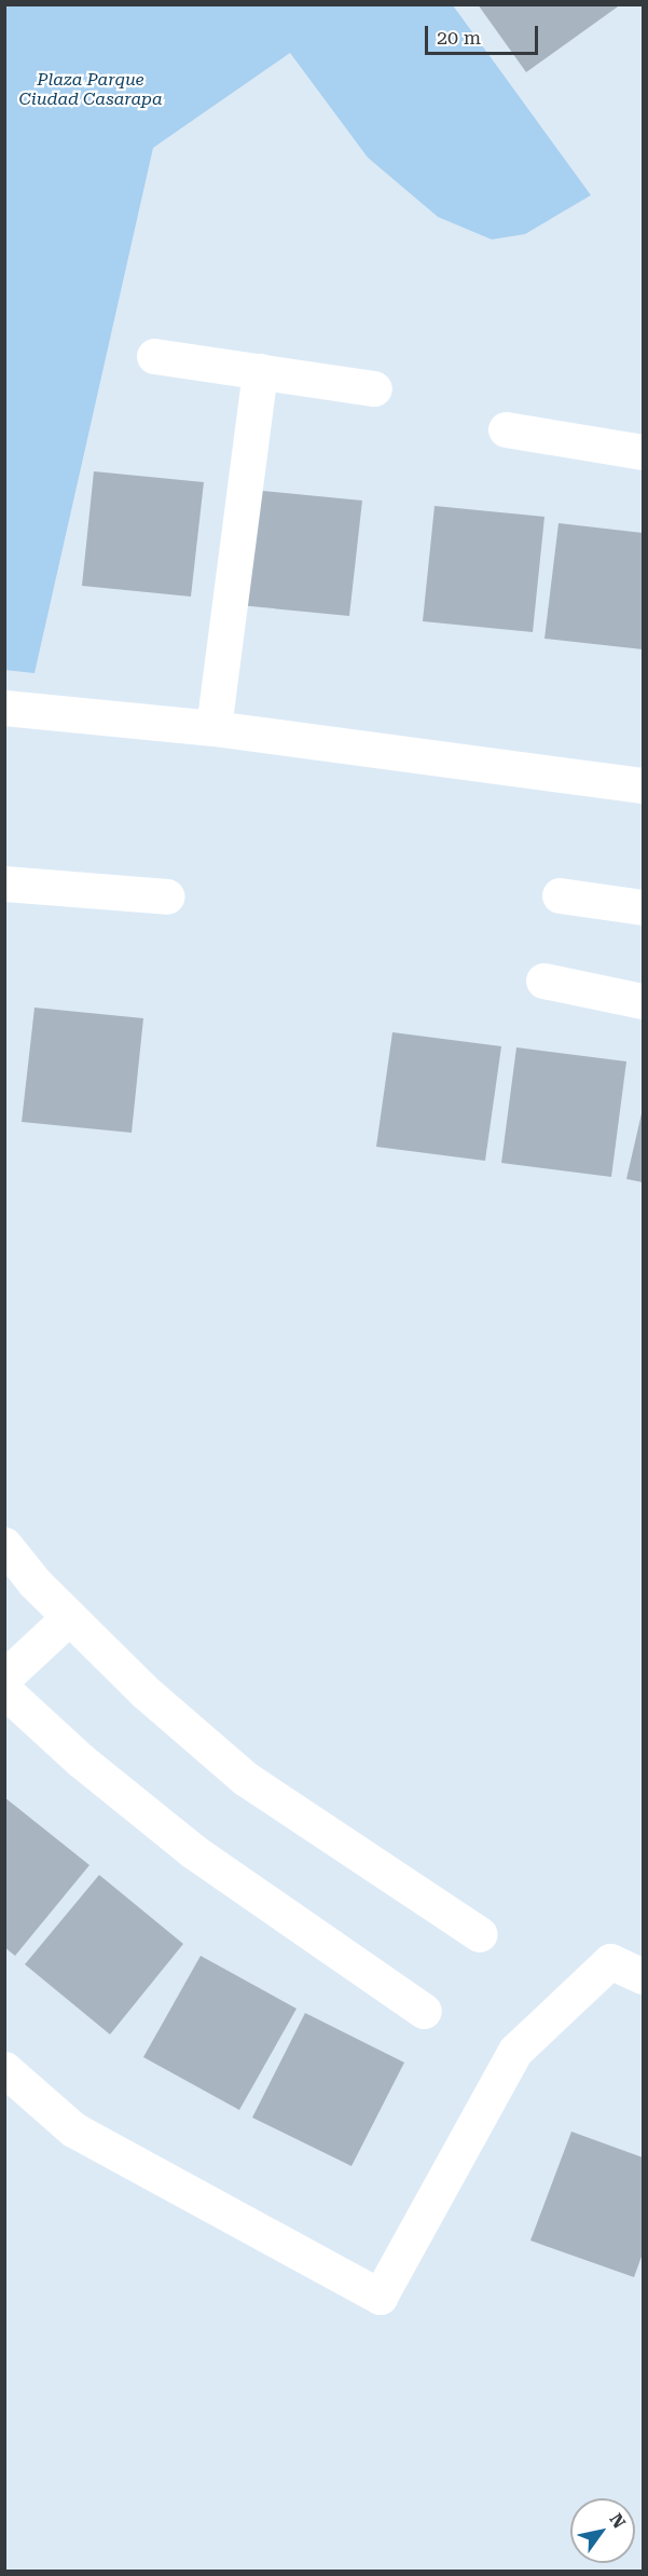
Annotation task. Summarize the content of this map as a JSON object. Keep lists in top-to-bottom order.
{
  "parks": ["Plaza Parque Ciudad Casarapa"],
  "scale_bar": "20 m",
  "north": "top right"
}
